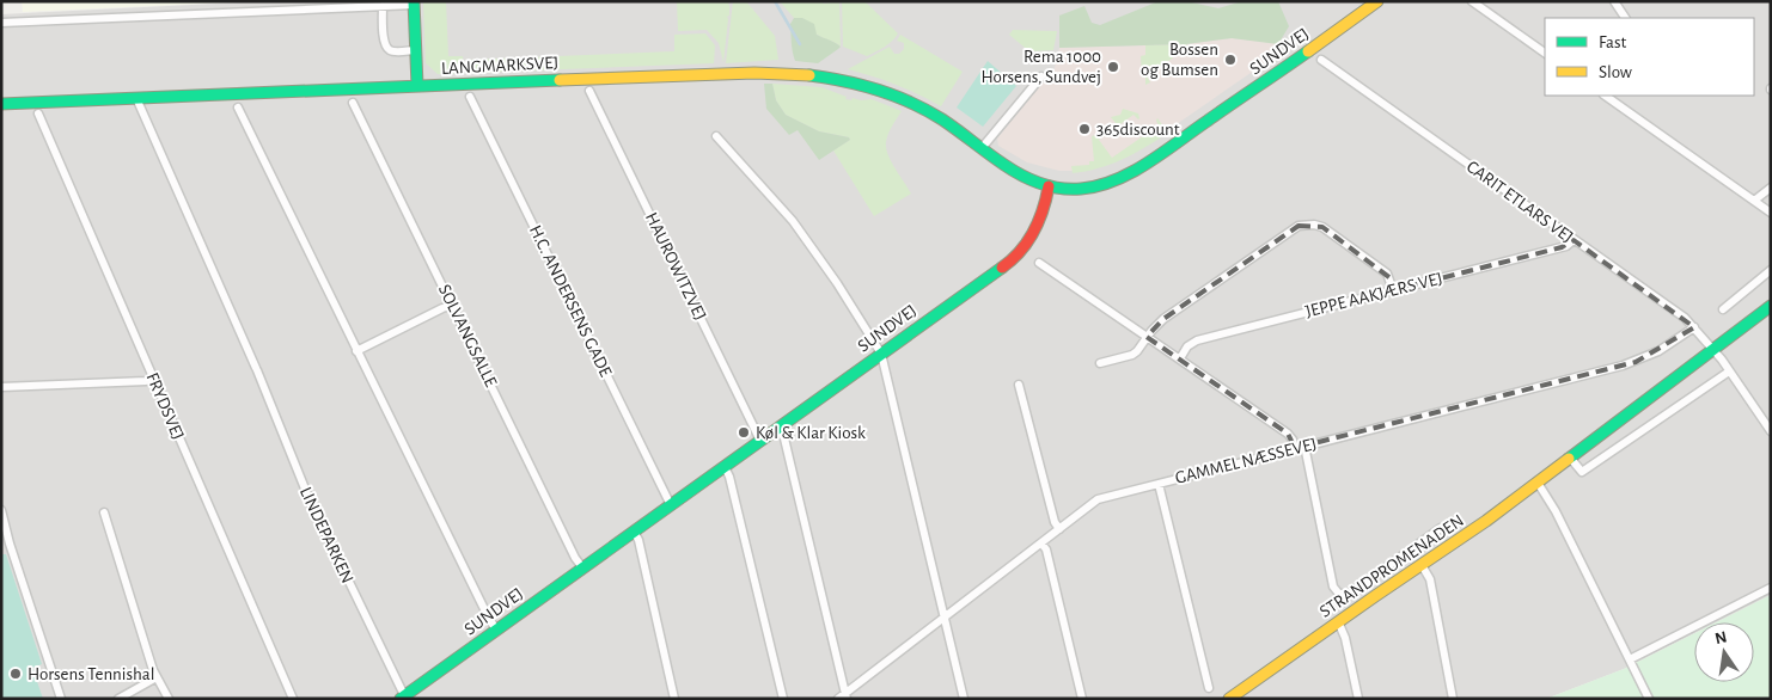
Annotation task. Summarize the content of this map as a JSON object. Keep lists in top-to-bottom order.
{
  "streets": {
    "street": [
      "SUNDVEJ",
      "LANGMARKSVEJ",
      "CARIT ETLARS VEJ",
      "HAUROWITZVEJ",
      "JEPPE AAKJÆRS VEJ",
      "H.C. ANDERSENS GADE",
      "SOLVANGSALLE",
      "FRYDSVEJ",
      "GAMMEL NÆSSEVEJ",
      "LINDEPARKEN",
      "STRANDPROMENADEN"
    ]
  },
  "crossings": [
    ["SUNDVEJ", "LANGMARKSVEJ"],
    ["SUNDVEJ", "HAUROWITZVEJ"],
    ["SUNDVEJ", "H.C. ANDERSENS GADE"],
    ["SUNDVEJ", "SOLVANGSALLE"],
    ["SUNDVEJ", "LINDEPARKEN"],
    ["LANGMARKSVEJ", "LINDEPARKEN"],
    ["CARIT ETLARS VEJ", "JEPPE AAKJÆRS VEJ"],
    ["CARIT ETLARS VEJ", "GAMMEL NÆSSEVEJ"],
    ["CARIT ETLARS VEJ", "STRANDPROMENADEN"]
  ],
  "places": [
    "Bossen og Bumsen",
    "Rema 1000 Horsens, Sundvej",
    "365discount",
    "Køl & Klar Kiosk",
    "Horsens Tennishal"
  ],
  "legend": ["Fast", "Slow"],
  "north": "top"
}
